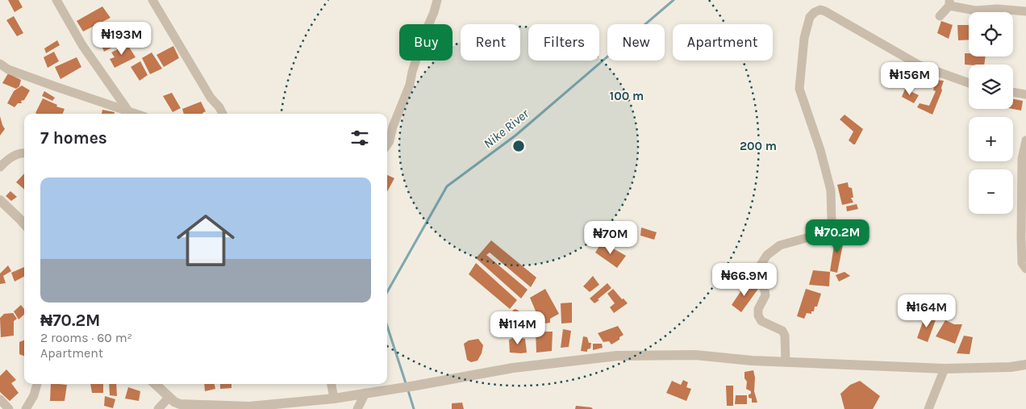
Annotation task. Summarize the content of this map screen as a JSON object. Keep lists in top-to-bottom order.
{
  "water": ["Nike River"],
  "page": {
    "map_buttons": ["+", "−"],
    "price": [
      "₦193M",
      "₦156M",
      "₦70.2M",
      "₦70M",
      "₦66.9M",
      "₦164M",
      "₦114M"
    ],
    "chip": [
      "Buy",
      "Rent",
      "Filters",
      "New",
      "Apartment"
    ],
    "heading": "7 homes",
    "list": [
      {
        "name": "₦70.2M",
        "note": "2 rooms · 60 m² · Apartment"
      }
    ]
  },
  "rings": ["100 m", "200 m"]
}
